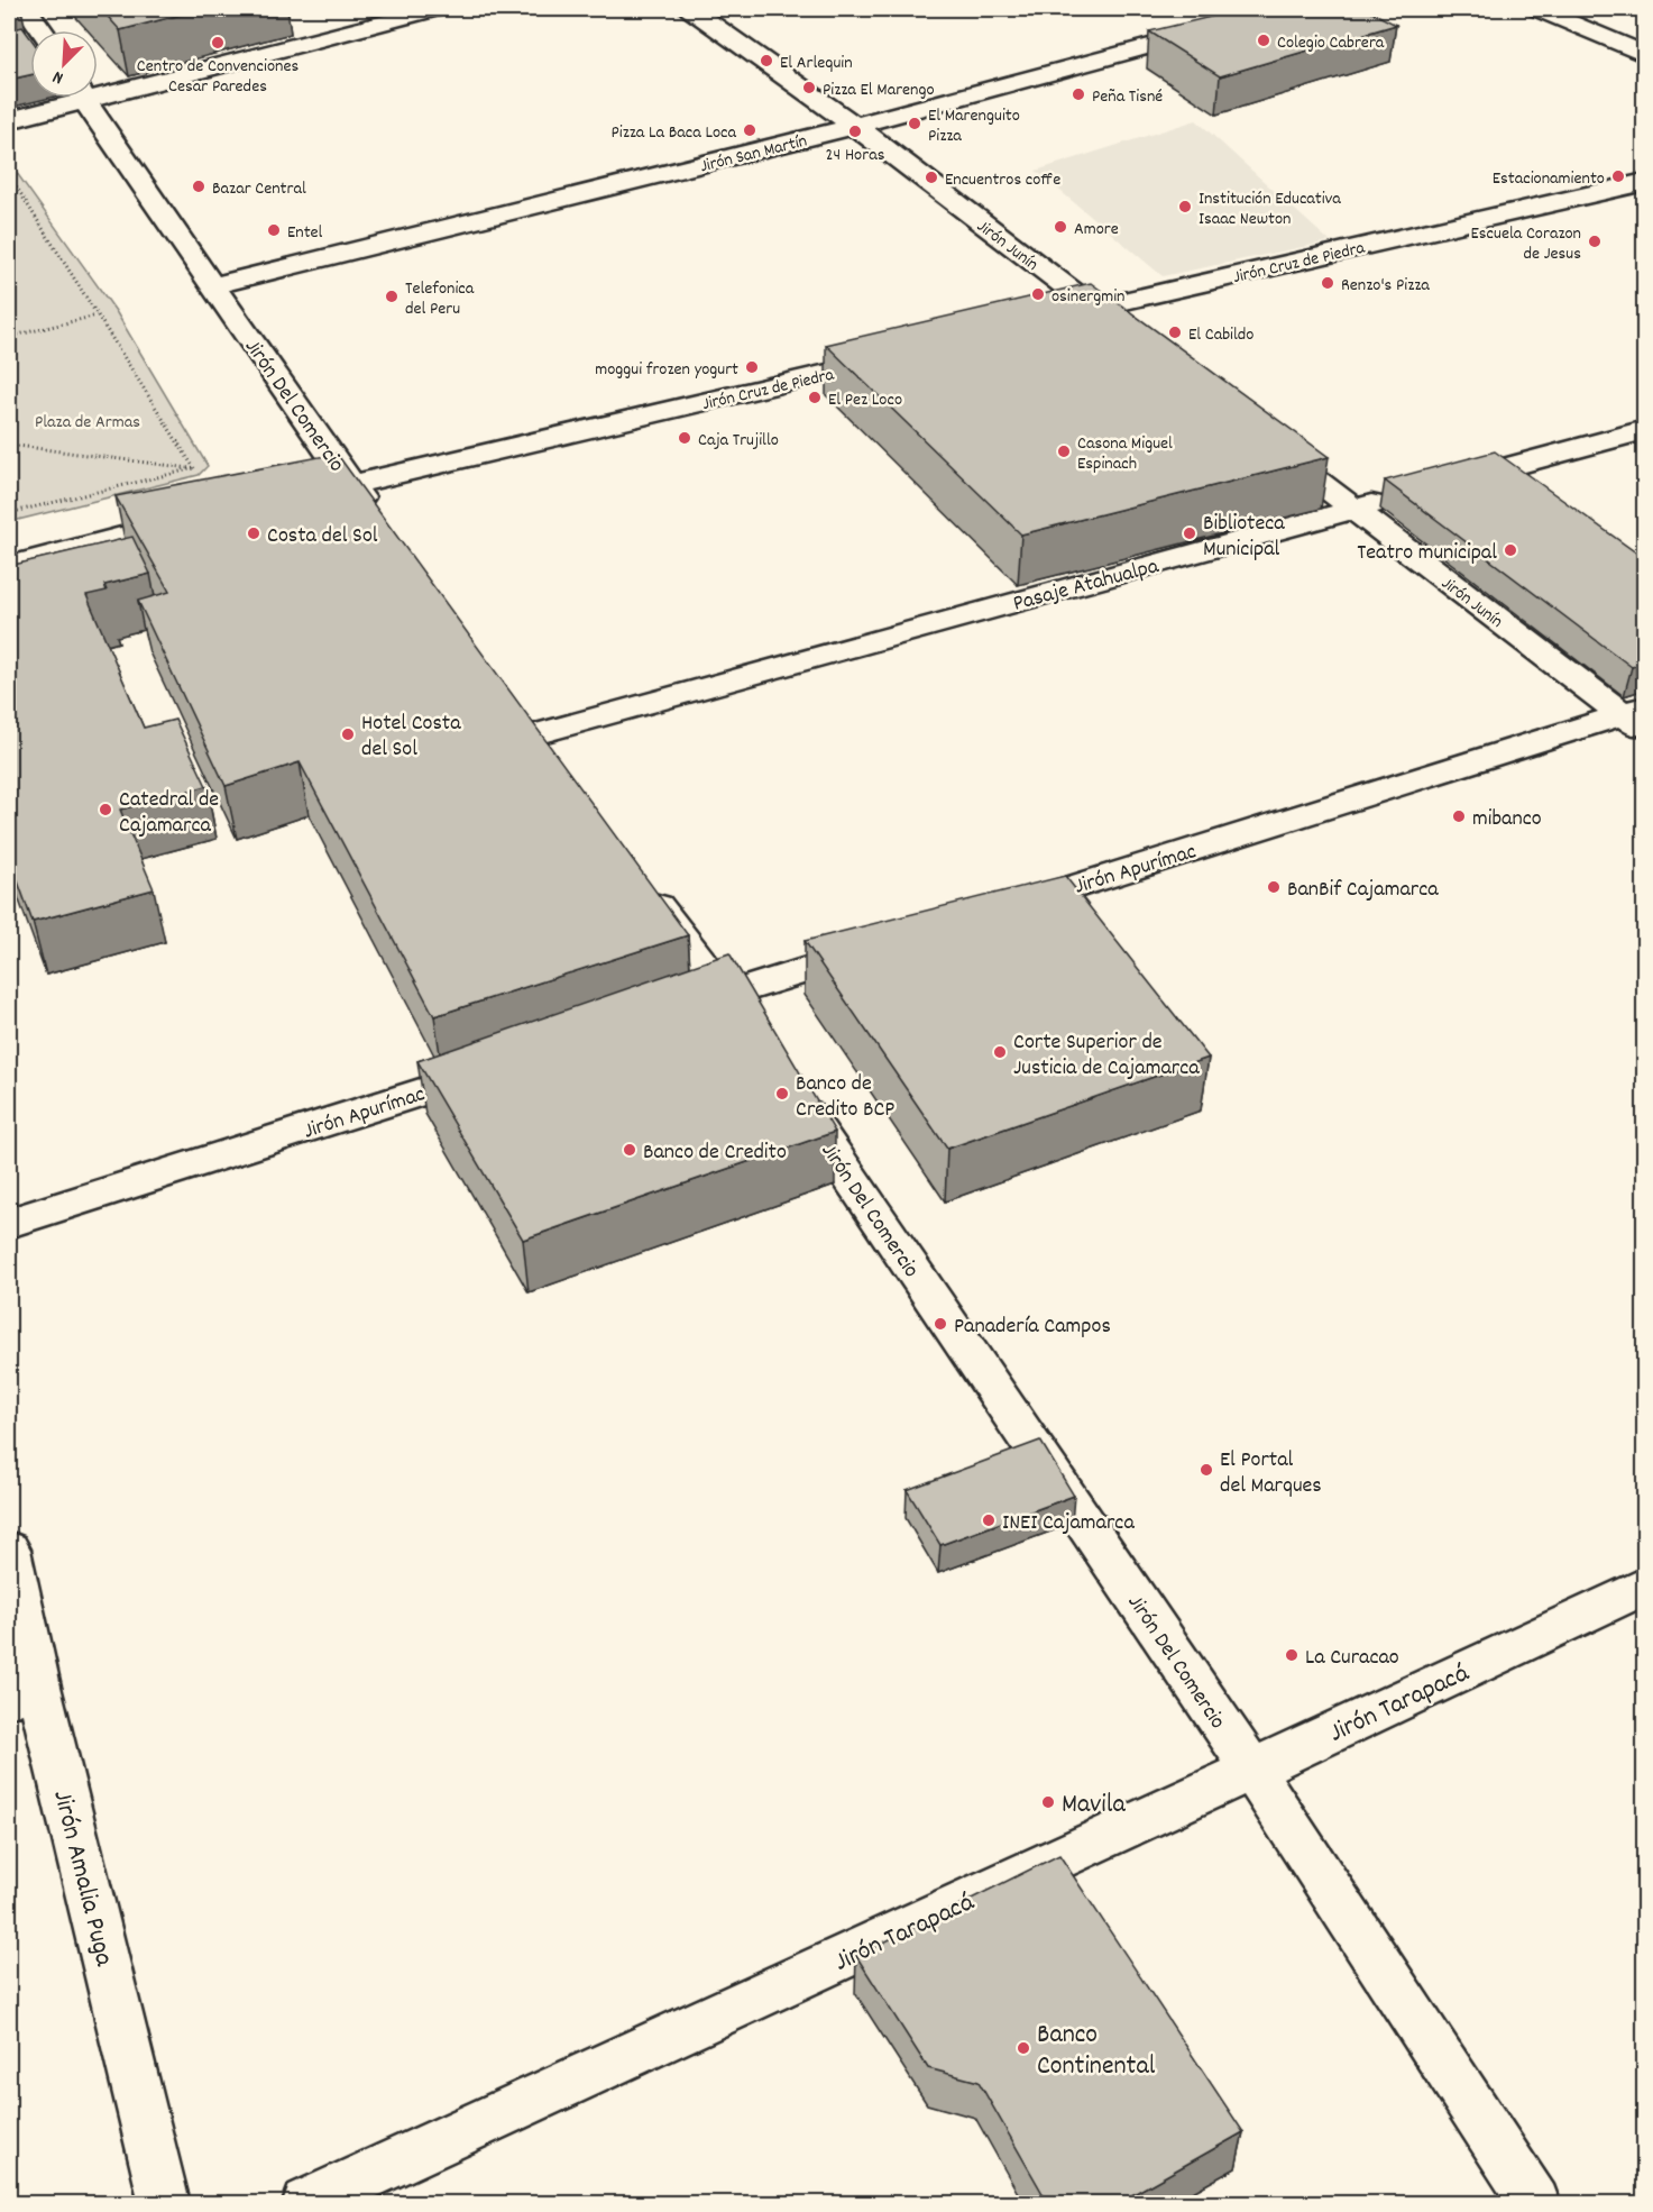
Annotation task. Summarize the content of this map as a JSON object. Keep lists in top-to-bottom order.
{
  "streets": {
    "street": [
      "Jirón San Martín",
      "Jirón Junín",
      "Jirón Cruz de Piedra",
      "Jirón Del Comercio",
      "Pasaje Atahualpa",
      "Jirón Apurímac",
      "Jirón Tarapacá",
      "Jirón Amalia Puga"
    ]
  },
  "crossings": [
    ["Jirón San Martín", "Jirón Junín"],
    ["Jirón San Martín", "Jirón Del Comercio"],
    ["Jirón Junín", "Jirón Cruz de Piedra"],
    ["Jirón Junín", "Pasaje Atahualpa"],
    ["Jirón Junín", "Jirón Apurímac"],
    ["Jirón Cruz de Piedra", "Jirón Del Comercio"],
    ["Jirón Del Comercio", "Jirón Tarapacá"]
  ],
  "parks": ["Plaza de Armas"],
  "places": [
    "Colegio Cabrera",
    "Centro de Convenciones Cesar Paredes",
    "El Arlequin",
    "Pizza El Marengo",
    "Peña Tisné",
    "El Marenguito Pizza",
    "Pizza La Baca Loca",
    "24 Horas",
    "Estacionamiento",
    "Encuentros coffe",
    "Bazar Central",
    "Institución Educativa Isaac Newton",
    "Amore",
    "Entel",
    "Escuela Corazon de Jesus",
    "Renzo's Pizza",
    "osinergmin",
    "Telefonica del Peru",
    "El Cabildo",
    "moggui frozen yogurt",
    "El Pez Loco",
    "Caja Trujillo",
    "Casona Miguel Espinach",
    "Costa del Sol",
    "Biblioteca Municipal",
    "Teatro municipal",
    "Hotel Costa del Sol",
    "Catedral de Cajamarca",
    "mibanco",
    "BanBif Cajamarca",
    "Corte Superior de Justicia de Cajamarca",
    "Banco de Credito BCP",
    "Banco de Credito",
    "Panadería Campos",
    "El Portal del Marques",
    "INEI Cajamarca",
    "La Curacao",
    "Mavila",
    "Banco Continental"
  ],
  "north": "bottom left"
}
